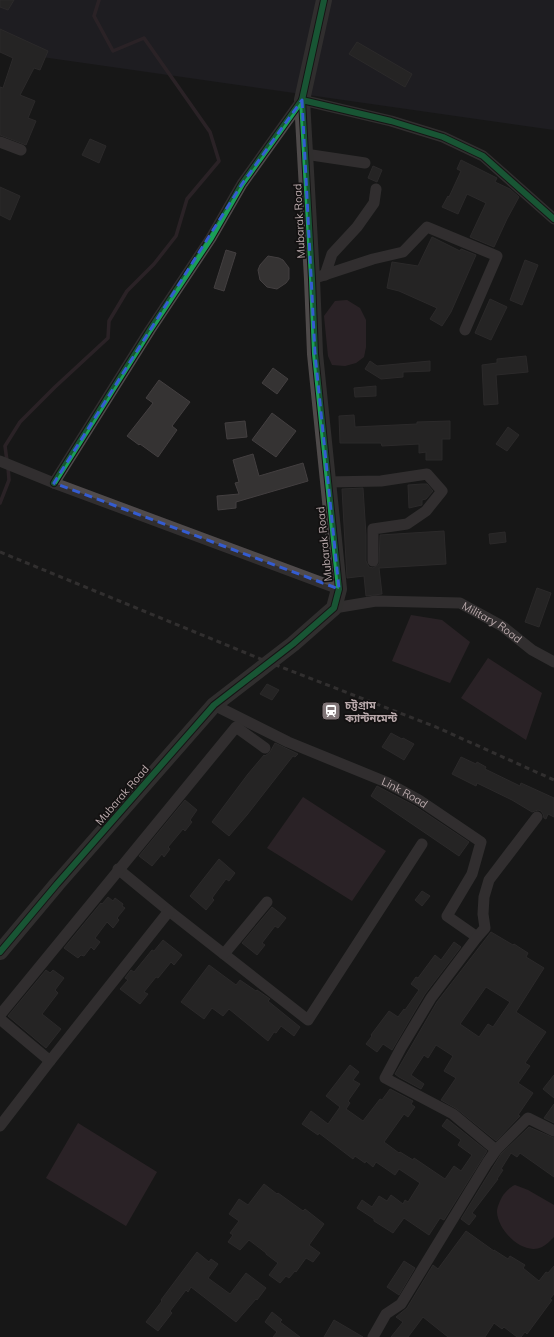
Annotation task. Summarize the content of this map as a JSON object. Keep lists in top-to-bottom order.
{
  "streets": {
    "street": ["Mubarak Road", "Military Road", "Link Road"]
  },
  "crossings": [
    ["Mubarak Road", "Military Road"],
    ["Mubarak Road", "Link Road"]
  ],
  "places": {
    "station": ["চট্টগ্রাম ক্যান্টনমেন্ট"]
  }
}
